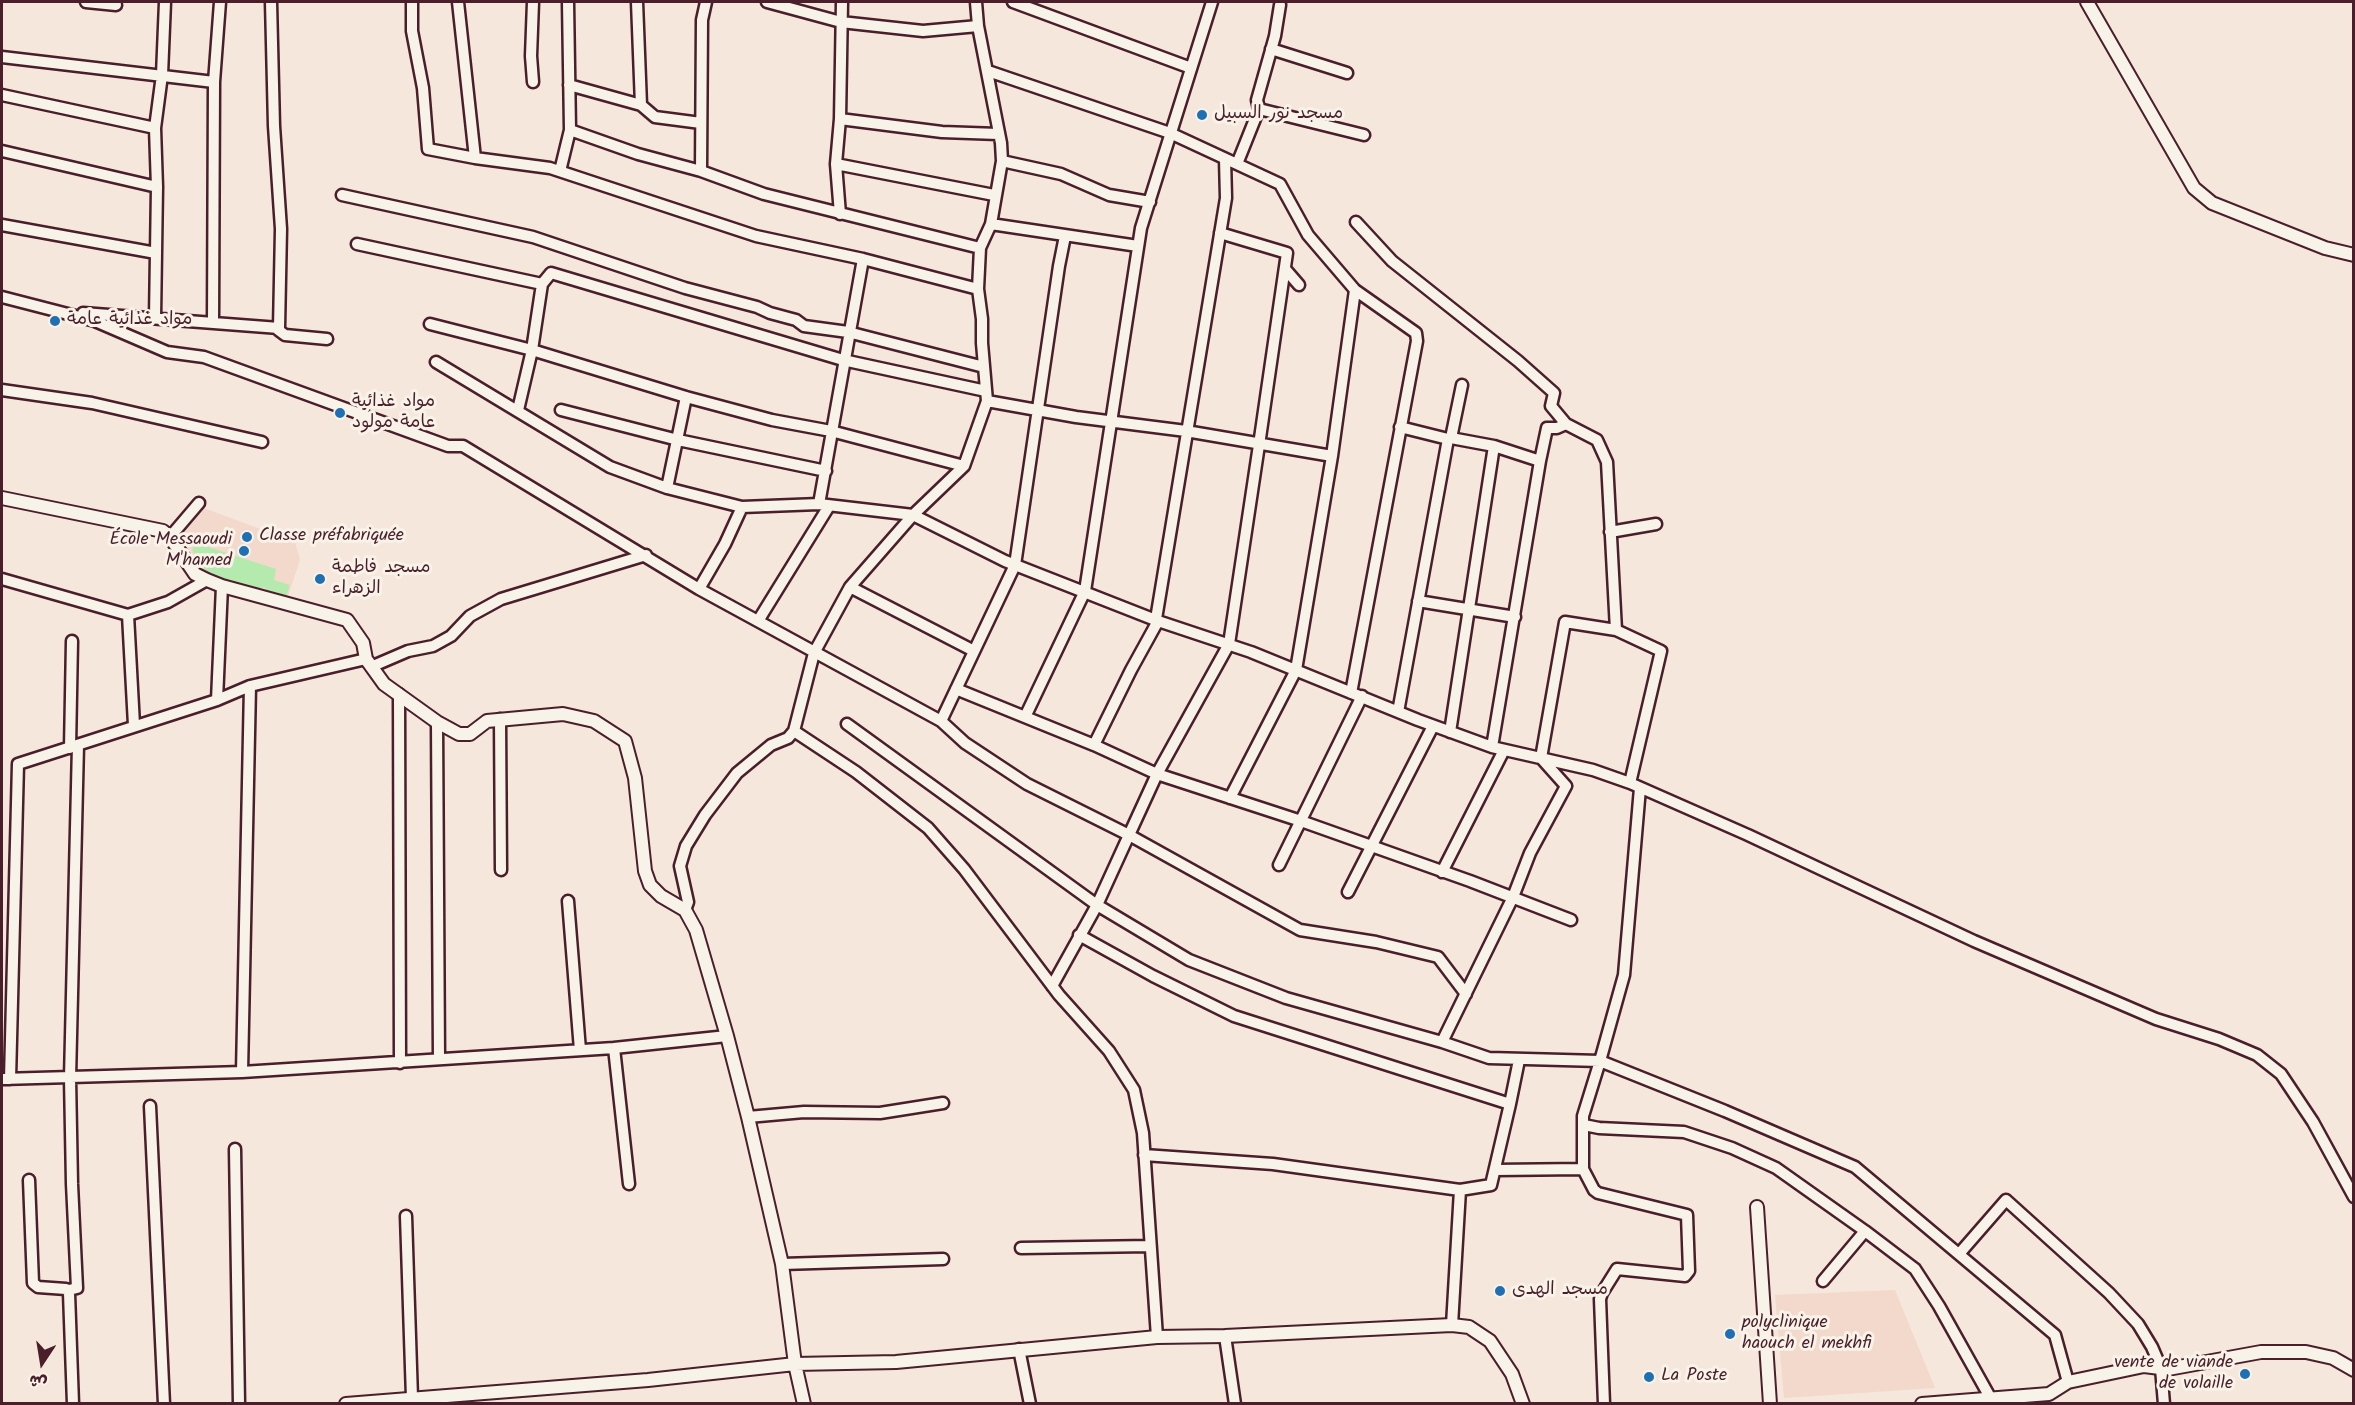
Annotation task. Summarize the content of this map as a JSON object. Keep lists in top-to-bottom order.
{
  "places": [
    "مسجد نور السبيل",
    "مواد غذائية عامة",
    "مواد غذائية عامة مولود",
    "Classe préfabriquée",
    "École Messaoudi M'hamed",
    "مسجد فاطمة الزهراء",
    "مسجد الهدى",
    "polyclinique haouch el mekhfi",
    "vente de viande de volaille",
    "La Poste"
  ],
  "north": "bottom"
}
